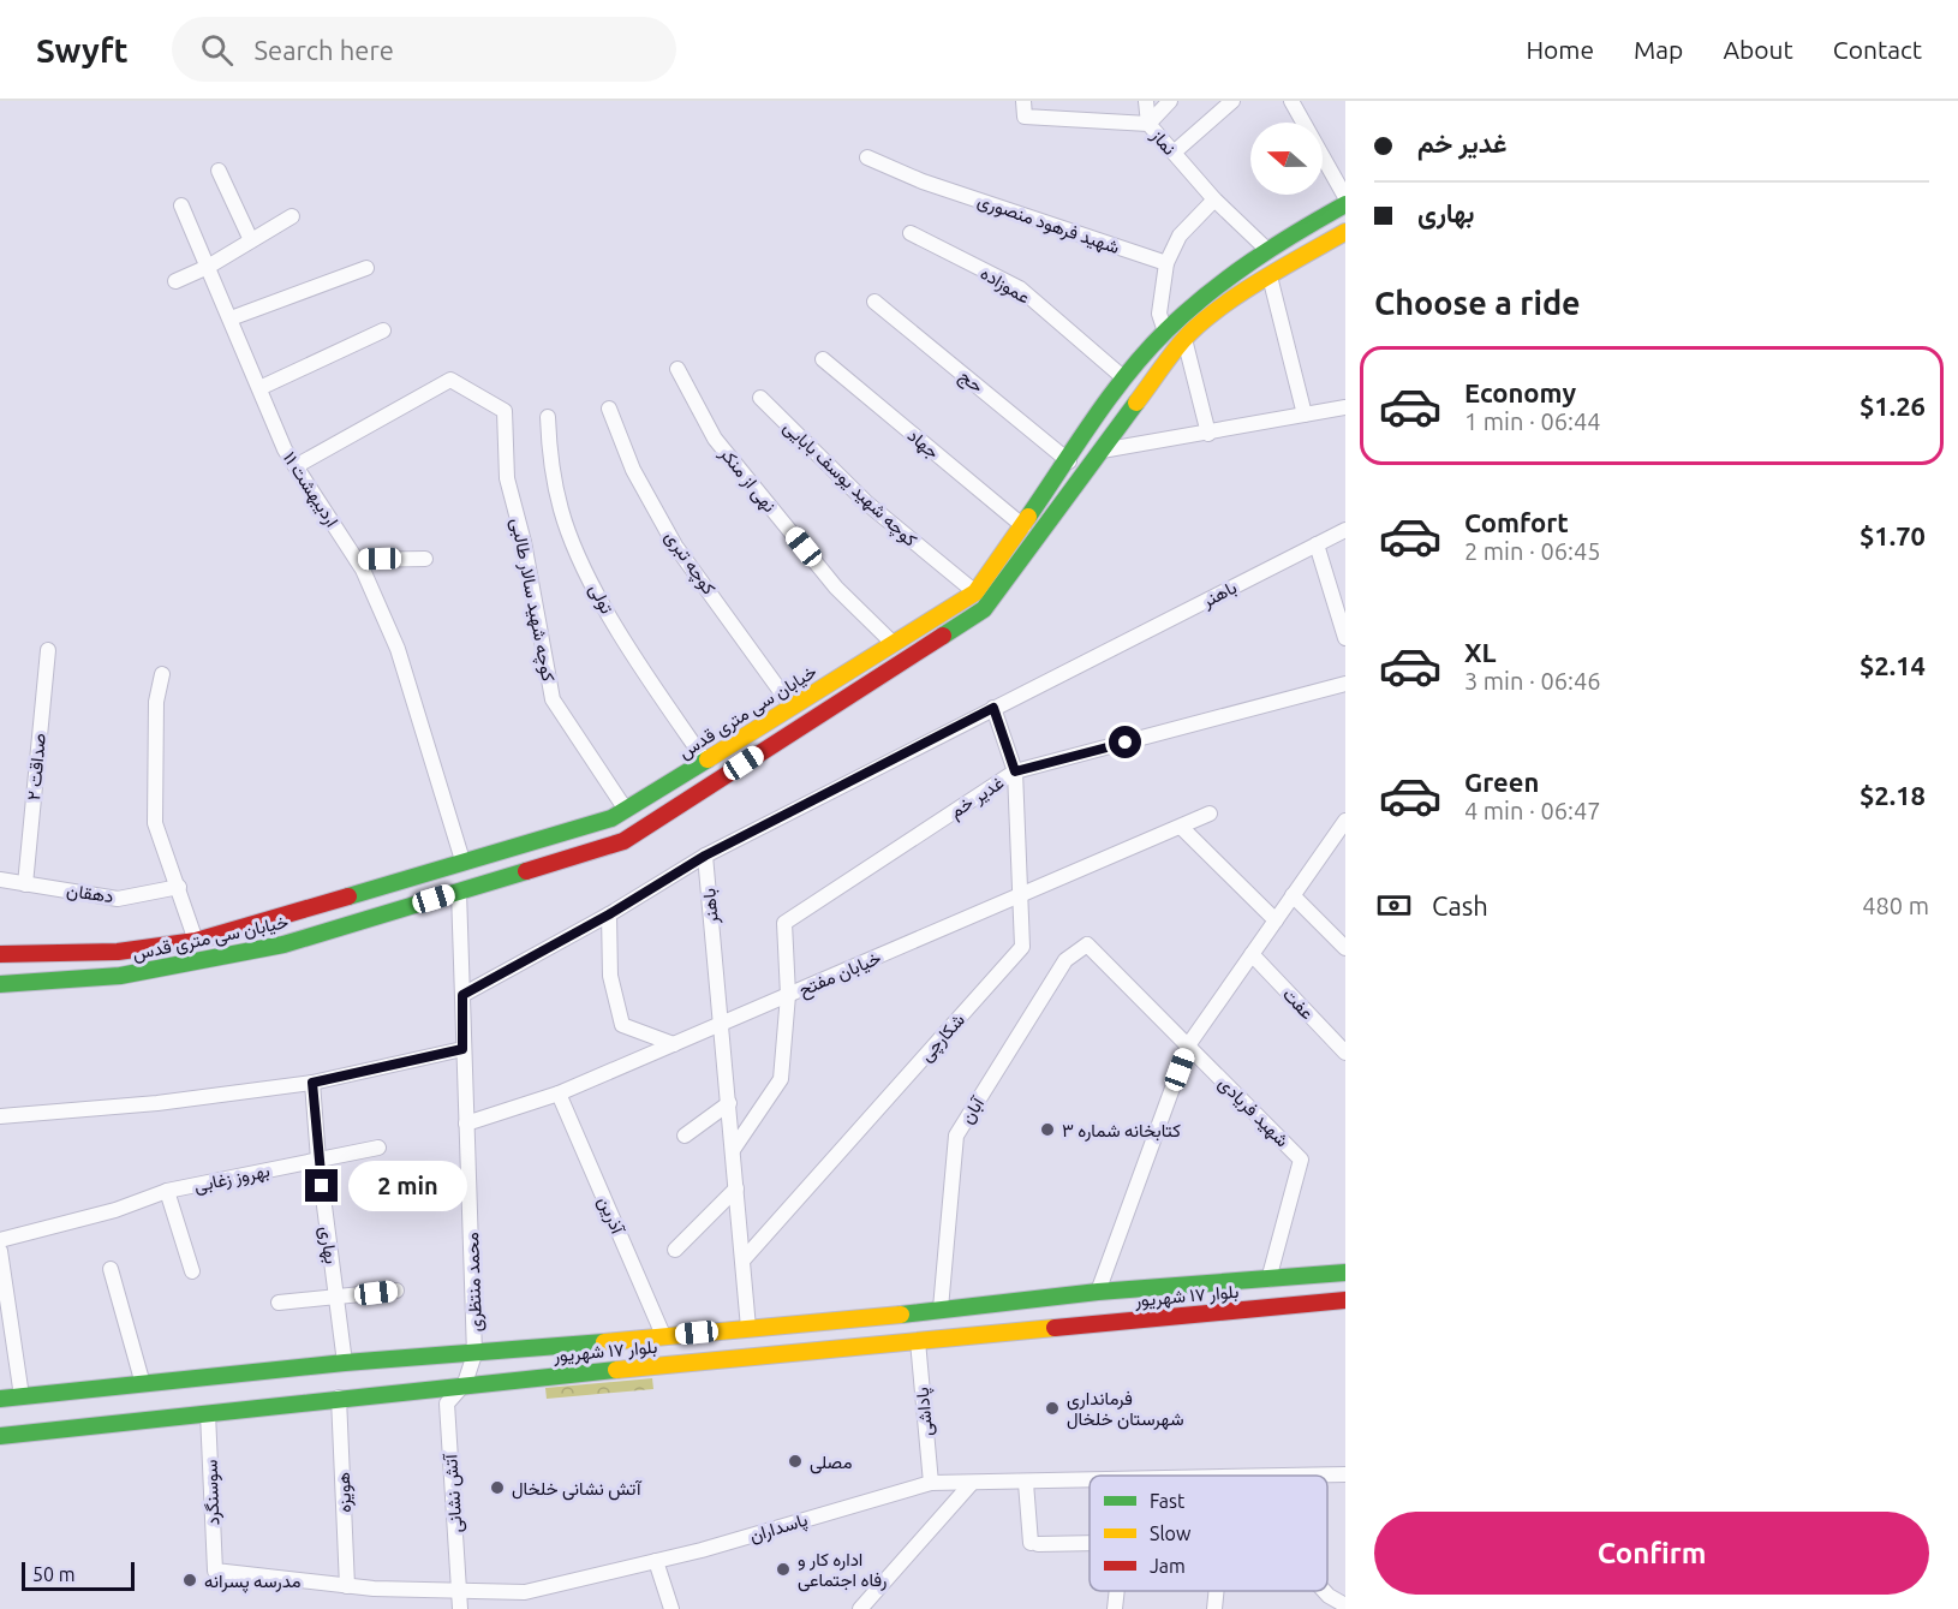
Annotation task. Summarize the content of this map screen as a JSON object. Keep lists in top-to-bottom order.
{
  "streets": {
    "main road": ["خیابان سی متری قدس", "بلوار ١٧ شهریور"],
    "street": [
      "نماز",
      "شهید فرهود منصوری",
      "عموزاده",
      "حج",
      "جهاد",
      "نهی از منکر",
      "کوچه شهید یوسف بابایی",
      "۱۱ اردیبهشت",
      "کوچه تبری",
      "باهنر",
      "تولی",
      "کوچه شهید سالار طالبی",
      "صداقت ۲",
      "غدیر خم",
      "دهقان",
      "خیابان مفتح",
      "عفت",
      "شکارچی",
      "آبان",
      "شهید فریادی",
      "بهروز زغابی",
      "آذرین",
      "بهاری",
      "محمد منتظری",
      "پاداشی",
      "سوسنگرد",
      "هویزه",
      "آتش نشانی",
      "پاسداران"
    ]
  },
  "crossings": [
    ["نماز", "خیابان سی متری قدس"],
    ["عموزاده", "خیابان سی متری قدس"],
    ["حج", "خیابان سی متری قدس"],
    ["جهاد", "خیابان سی متری قدس"],
    ["نهی از منکر", "خیابان سی متری قدس"],
    ["کوچه شهید یوسف بابایی", "خیابان سی متری قدس"],
    ["۱۱ اردیبهشت", "کوچه شهید سالار طالبی"],
    ["۱۱ اردیبهشت", "خیابان سی متری قدس"],
    ["کوچه تبری", "خیابان سی متری قدس"],
    ["باهنر", "خیابان مفتح"],
    ["باهنر", "شکارچی"],
    ["باهنر", "بلوار ١٧ شهریور"],
    ["تولی", "خیابان سی متری قدس"],
    ["کوچه شهید سالار طالبی", "خیابان سی متری قدس"],
    ["خیابان سی متری قدس", "محمد منتظری"],
    ["صداقت ۲", "دهقان"],
    ["غدیر خم", "خیابان مفتح"],
    ["غدیر خم", "شکارچی"],
    ["خیابان مفتح", "شکارچی"],
    ["خیابان مفتح", "آذرین"],
    ["خیابان مفتح", "محمد منتظری"],
    ["آبان", "شهید فریادی"],
    ["آبان", "بلوار ١٧ شهریور"],
    ["شهید فریادی", "بلوار ١٧ شهریور"],
    ["بهروز زغابی", "بهاری"],
    ["آذرین", "بلوار ١٧ شهریور"],
    ["بهاری", "بلوار ١٧ شهریور"],
    ["محمد منتظری", "بلوار ١٧ شهریور"],
    ["محمد منتظری", "آتش نشانی"],
    ["بلوار ١٧ شهریور", "پاداشی"],
    ["بلوار ١٧ شهریور", "سوسنگرد"],
    ["بلوار ١٧ شهریور", "هویزه"],
    ["بلوار ١٧ شهریور", "آتش نشانی"],
    ["پاداشی", "پاسداران"],
    ["سوسنگرد", "پاسداران"],
    ["هویزه", "پاسداران"],
    ["آتش نشانی", "پاسداران"]
  ],
  "places": [
    "کتابخانه شماره ۳",
    "فرمانداری شهرستان خلخال",
    "مصلی",
    "آتش نشانی خلخال",
    "اداره کار و رفاه اجتماعی",
    "مدرسه پسرانه"
  ],
  "legend": ["Fast", "Slow", "Jam"],
  "scale_bar": "50 m",
  "north": "left",
  "page": {
    "header": "Swyft",
    "search": "Search here",
    "nav": [
      "Home",
      "Map",
      "About",
      "Contact"
    ],
    "banner": ["غدیر خم", "بهاری"],
    "heading": "Choose a ride",
    "list": [
      {
        "name": "Economy",
        "note": "1 min · 06:44",
        "value": "$1.26"
      },
      {
        "name": "Comfort",
        "note": "2 min · 06:45",
        "value": "$1.70"
      },
      {
        "name": "XL",
        "note": "3 min · 06:46",
        "value": "$2.14"
      },
      {
        "name": "Green",
        "note": "4 min · 06:47",
        "value": "$2.18"
      }
    ],
    "pay": ["Cash", "480 m"],
    "bubble": "2 min",
    "buttons": "Confirm",
    "scale": "50 m"
  }
}
